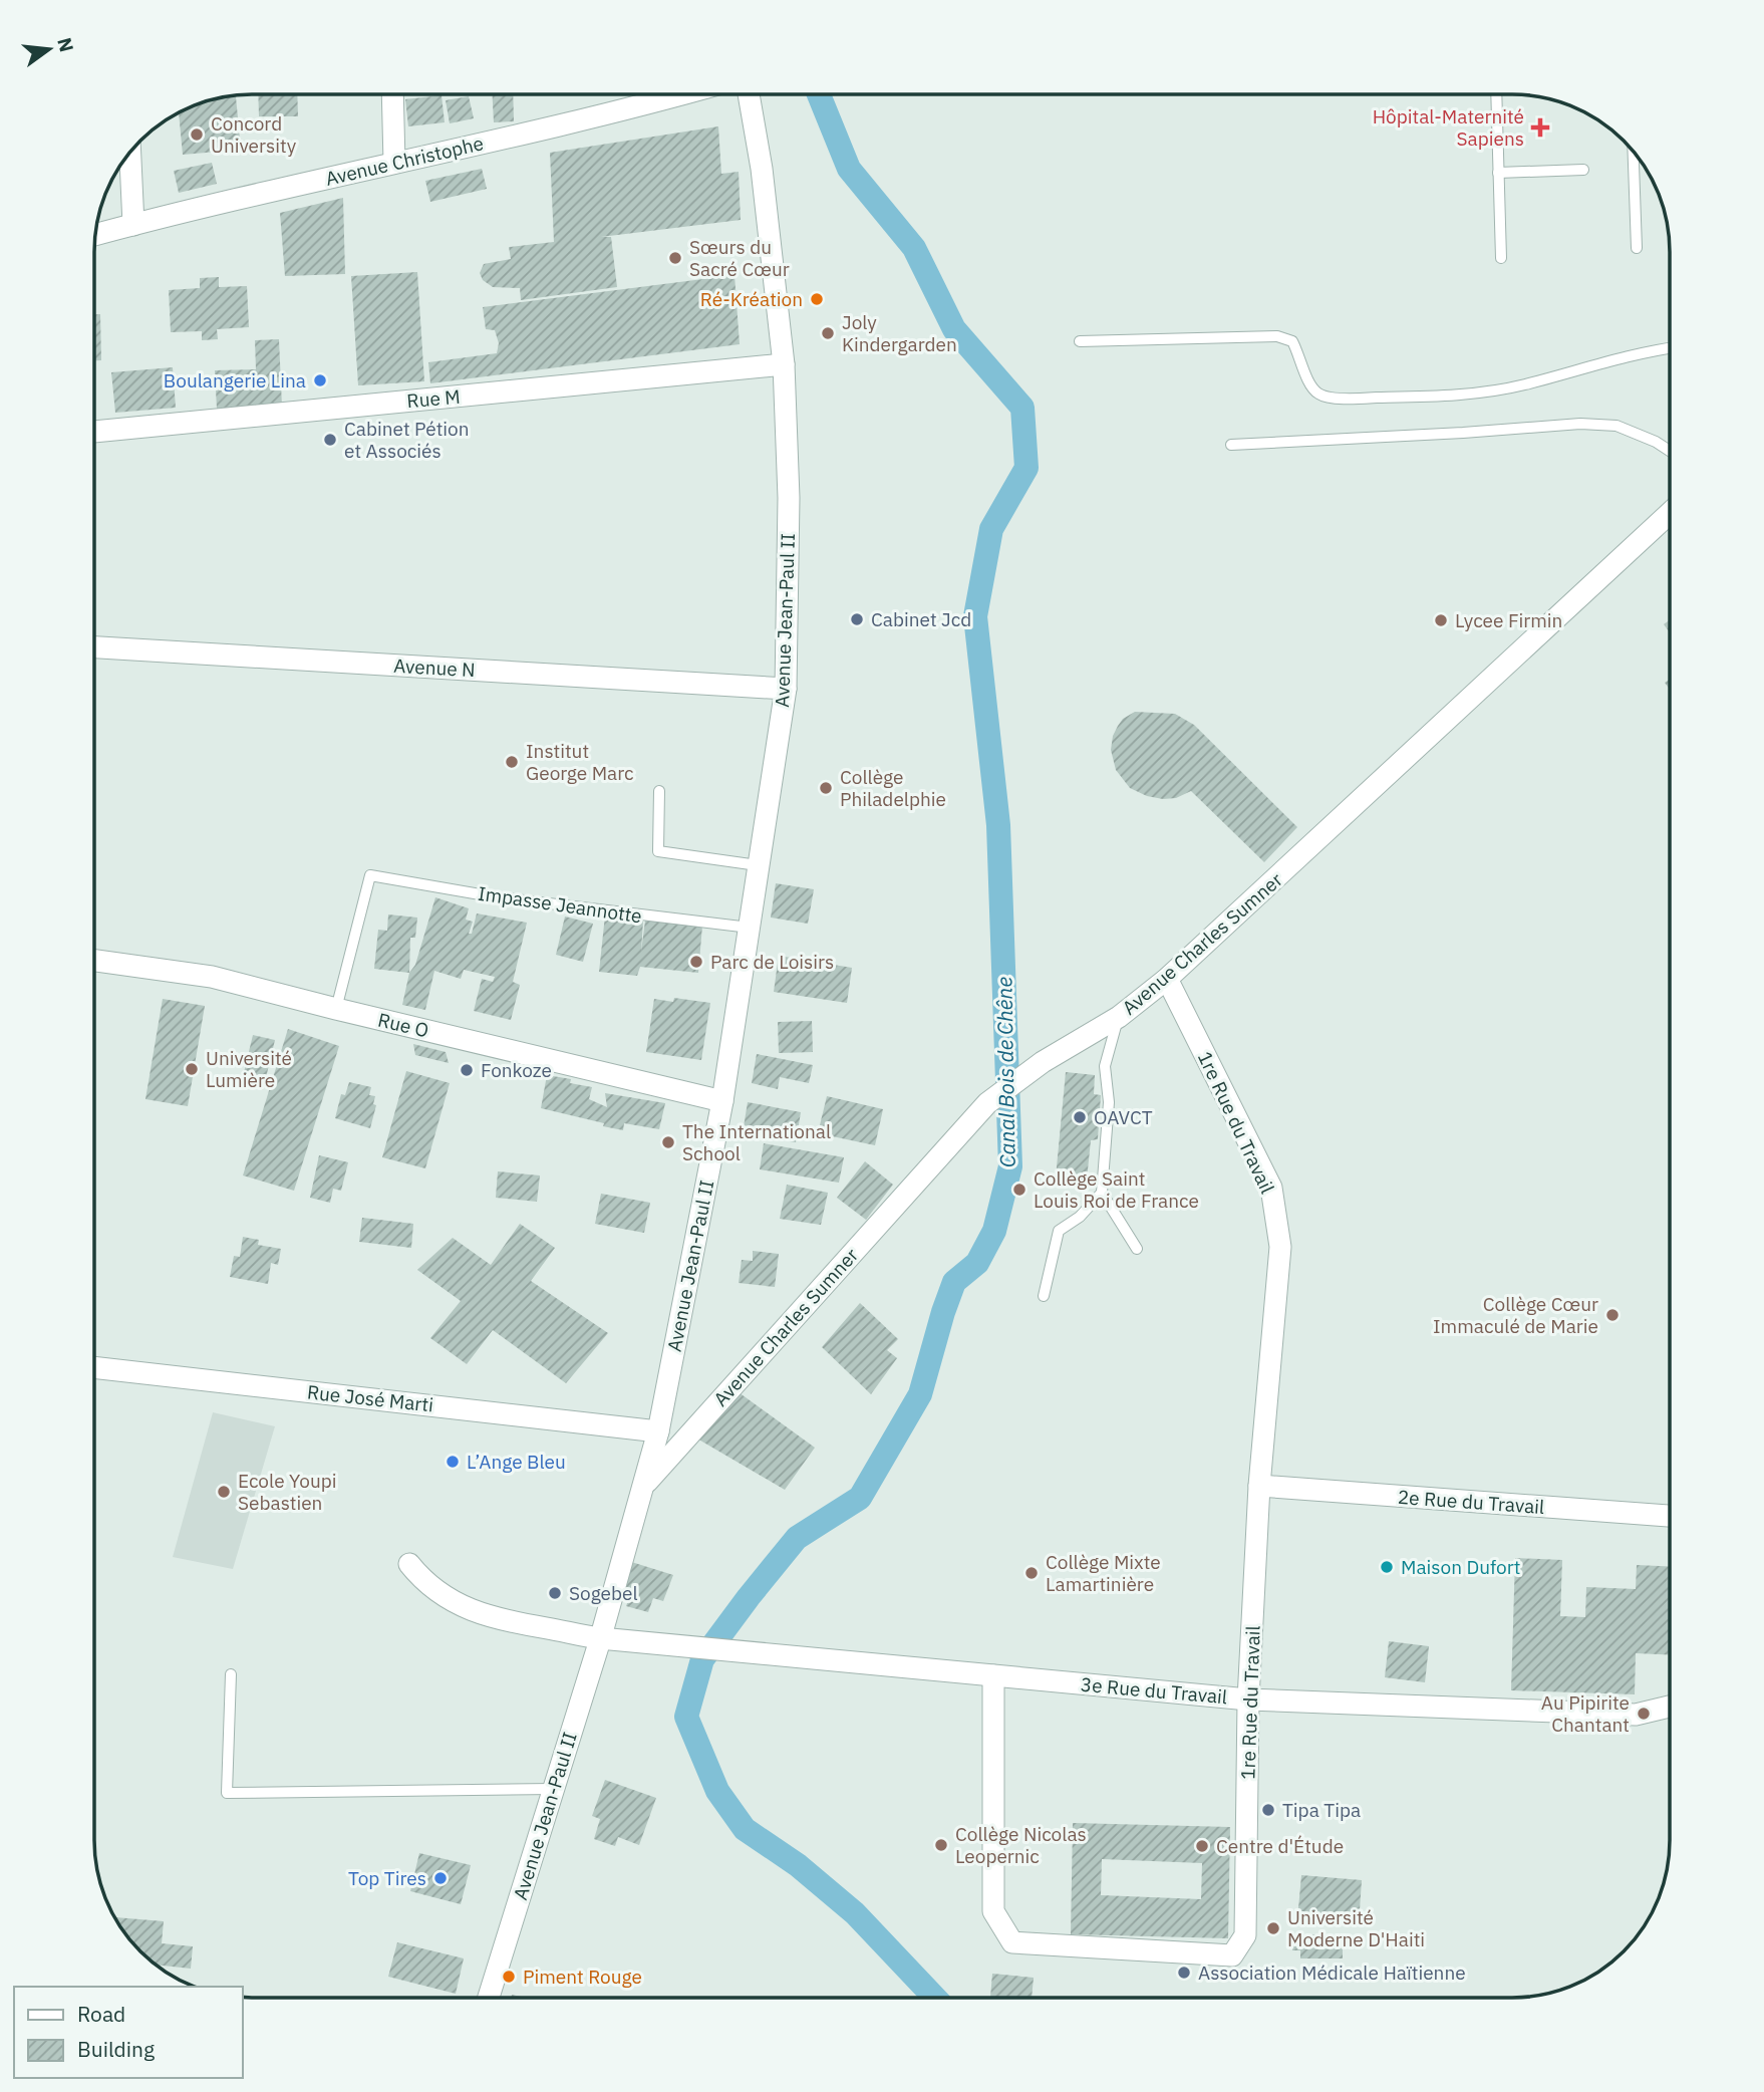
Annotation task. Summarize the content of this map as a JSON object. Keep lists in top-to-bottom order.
{
  "streets": {
    "street": [
      "Avenue Christophe",
      "Rue M",
      "Avenue Jean-Paul II",
      "Avenue N",
      "Avenue Charles Sumner",
      "Rue O",
      "1re Rue du Travail",
      "Rue José Marti",
      "2e Rue du Travail",
      "3e Rue du Travail"
    ],
    "lane": ["Impasse Jeannotte"]
  },
  "crossings": [
    ["Rue M", "Avenue Jean-Paul II"],
    ["Avenue Jean-Paul II", "Avenue N"],
    ["Avenue Jean-Paul II", "Impasse Jeannotte"],
    ["Avenue Jean-Paul II", "Avenue Charles Sumner"],
    ["Avenue Jean-Paul II", "Rue O"],
    ["Avenue Jean-Paul II", "Rue José Marti"],
    ["Avenue Jean-Paul II", "3e Rue du Travail"],
    ["Impasse Jeannotte", "Rue O"],
    ["Avenue Charles Sumner", "1re Rue du Travail"],
    ["Avenue Charles Sumner", "Rue José Marti"],
    ["1re Rue du Travail", "2e Rue du Travail"],
    ["1re Rue du Travail", "3e Rue du Travail"]
  ],
  "water": ["Canal Bois de Chêne"],
  "places": {
    "health": ["Hôpital-Maternité Sapiens"],
    "other": [
      "Concord University",
      "Sœurs du Sacré Cœur",
      "Ré-Kréation",
      "Joly Kindergarden",
      "Boulangerie Lina",
      "Cabinet Pétion et Associés",
      "Cabinet Jcd",
      "Lycee Firmin",
      "Institut George Marc",
      "Collège Philadelphie",
      "Parc de Loisirs",
      "Université Lumière",
      "Fonkoze",
      "OAVCT",
      "The International School",
      "Collège Saint Louis Roi de France",
      "Collège Cœur Immaculé de Marie",
      "L’Ange Bleu",
      "Ecole Youpi Sebastien",
      "Maison Dufort",
      "Collège Mixte Lamartinière",
      "Sogebel",
      "Au Pipirite Chantant",
      "Tipa Tipa",
      "Collège Nicolas Leopernic",
      "Centre d'Étude",
      "Top Tires",
      "Université Moderne D'Haiti",
      "Association Médicale Haïtienne",
      "Piment Rouge"
    ]
  },
  "legend": ["Road", "Building"],
  "north": "right"
}
